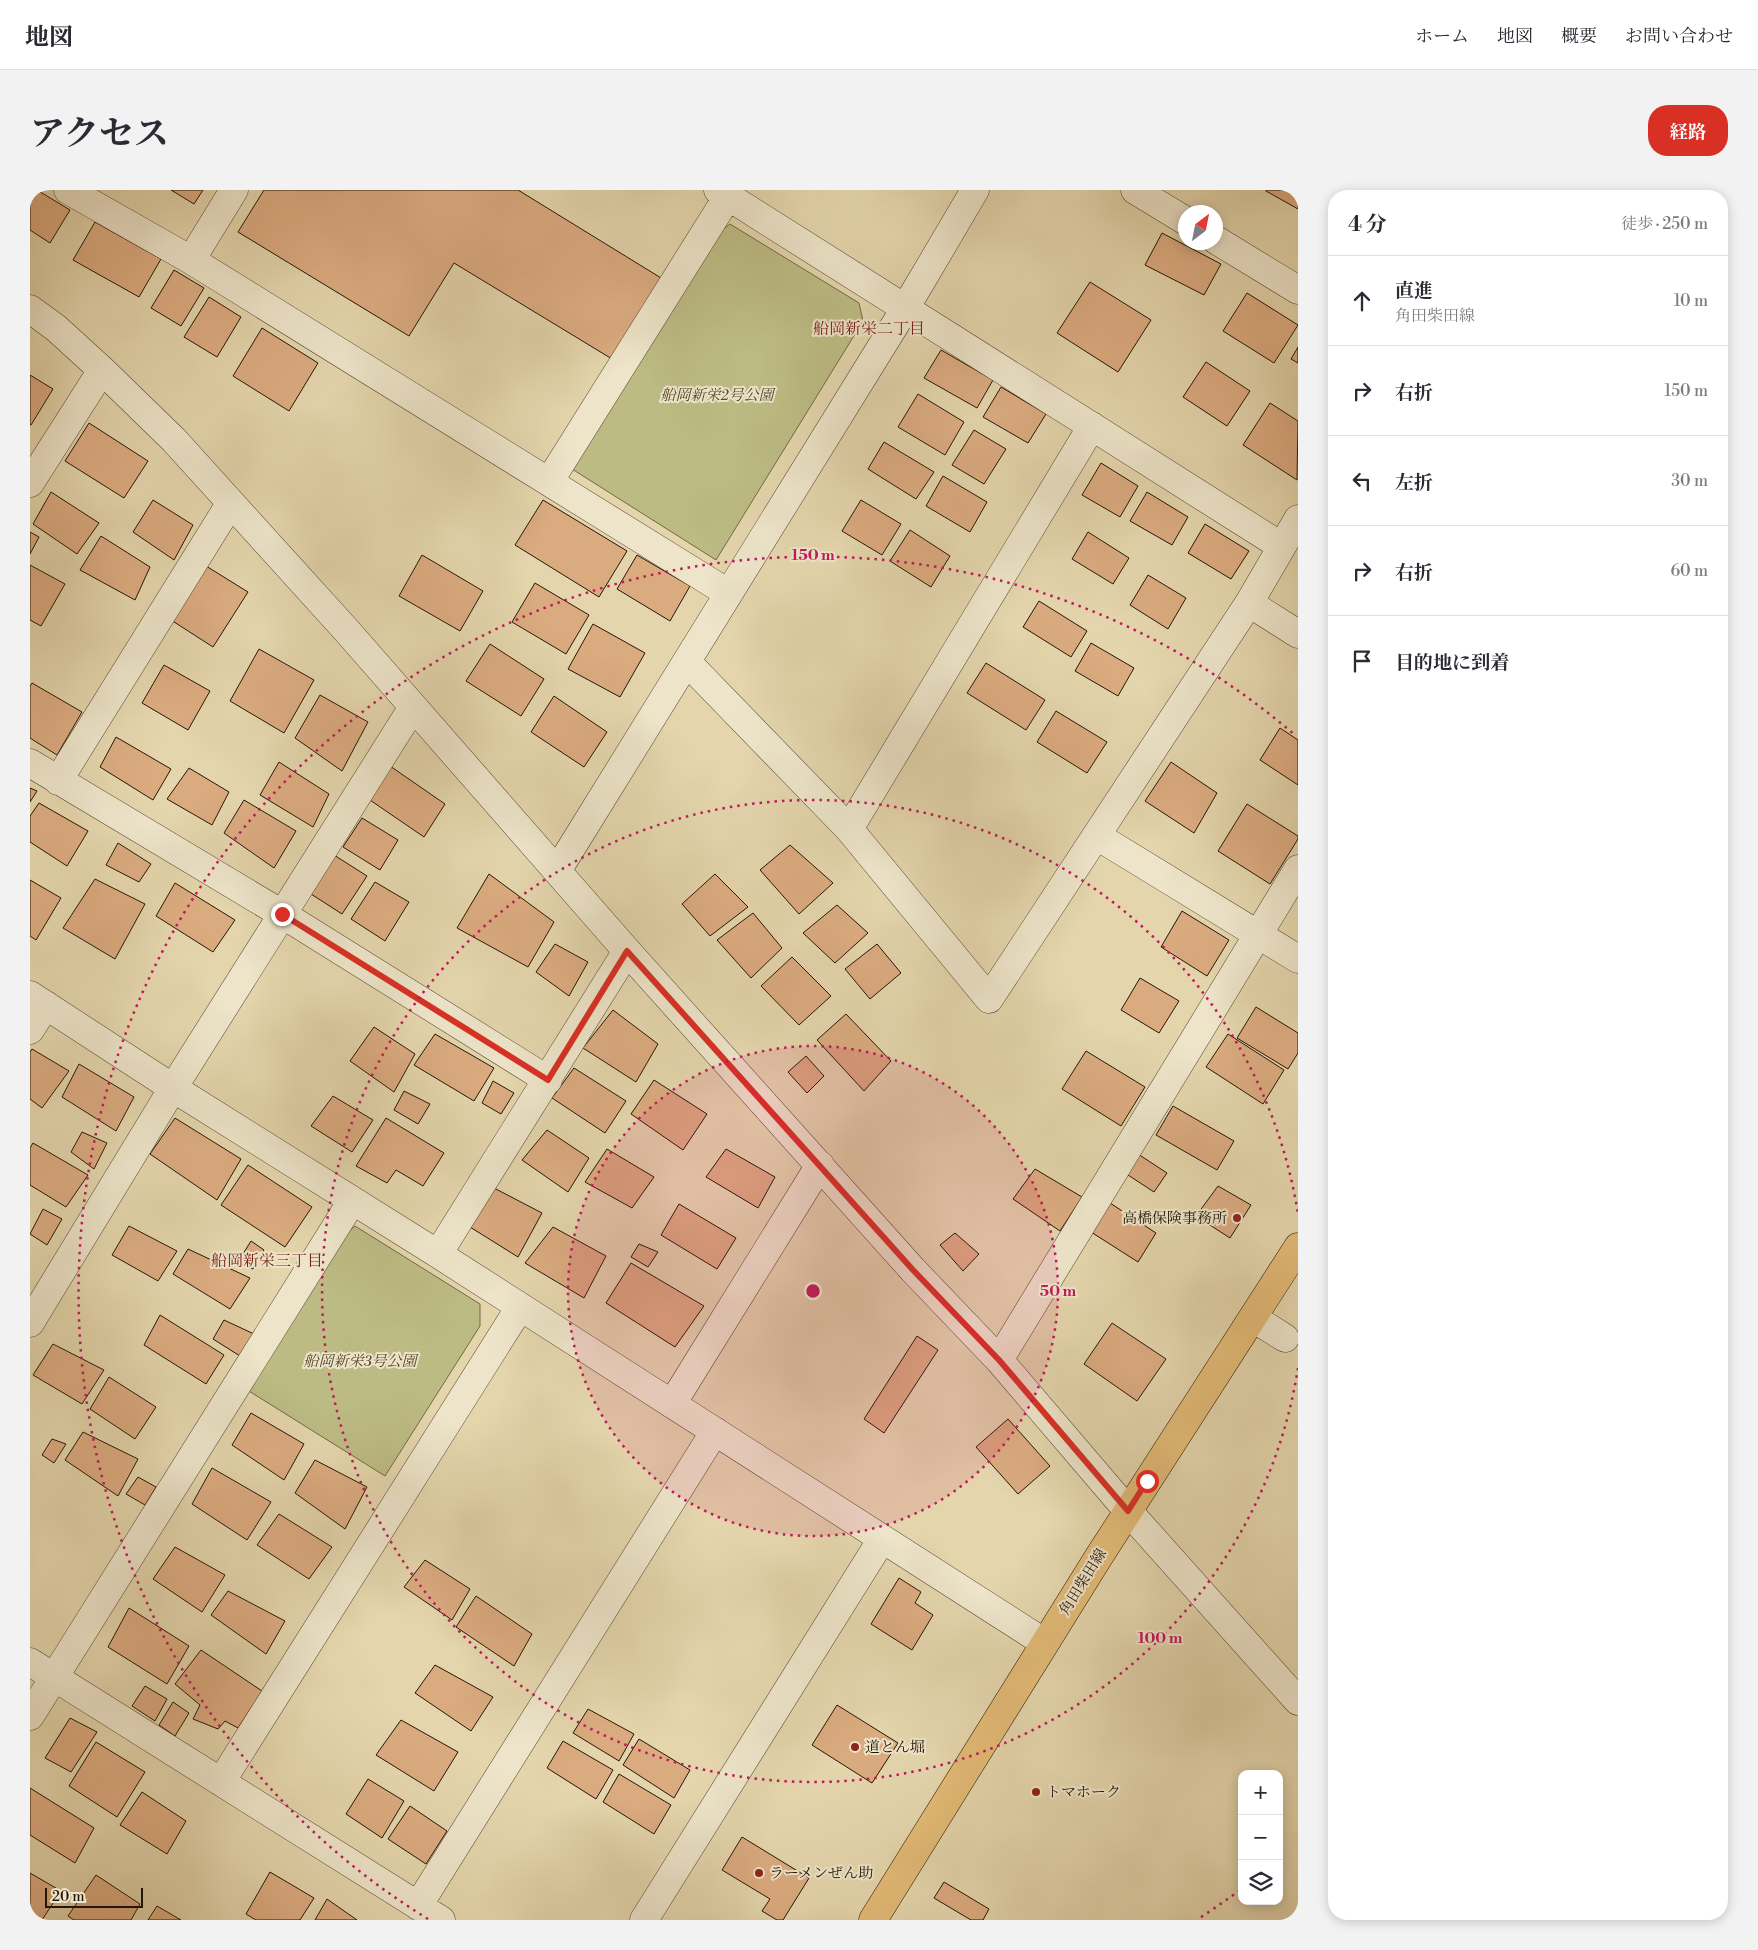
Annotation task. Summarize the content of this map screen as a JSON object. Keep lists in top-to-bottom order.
{
  "streets": {
    "main road": ["角田柴田線"]
  },
  "districts": ["船岡新栄二丁目", "船岡新栄三丁目"],
  "parks": ["船岡新栄2号公園", "船岡新栄3号公園"],
  "places": [
    "高橋保険事務所",
    "道とん堀",
    "トマホーク",
    "ラーメンぜん助"
  ],
  "scale_bar": "20 m",
  "north": "top right",
  "page": {
    "header": "地図",
    "nav": [
      "ホーム",
      "地図",
      "概要",
      "お問い合わせ"
    ],
    "title": "アクセス",
    "buttons": "経路",
    "heading": ["4 分", "徒歩 · 250 m"],
    "list": [
      ["直進", "角田柴田線", "10 m"],
      ["右折", "150 m"],
      ["左折", "30 m"],
      ["右折", "60 m"],
      "目的地に到着"
    ],
    "map_buttons": ["+", "−"],
    "scale": "20 m"
  },
  "rings": ["150 m", "50 m", "100 m"]
}
